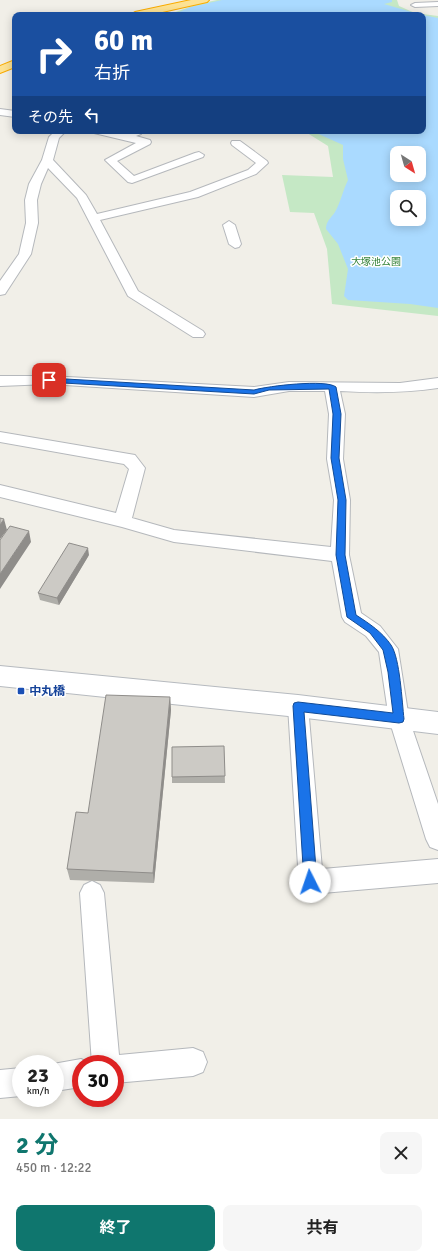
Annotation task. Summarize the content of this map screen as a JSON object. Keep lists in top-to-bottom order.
{
  "parks": ["大塚池公園"],
  "places": {
    "transit": ["中丸橋"]
  },
  "north": "bottom right",
  "page": {
    "turn": ["60 m", "右折"],
    "then": "その先",
    "speed": "23 km/h",
    "limit": "30",
    "heading": ["2 分", "450 m · 12:22"],
    "buttons": ["終了", "共有"]
  }
}
